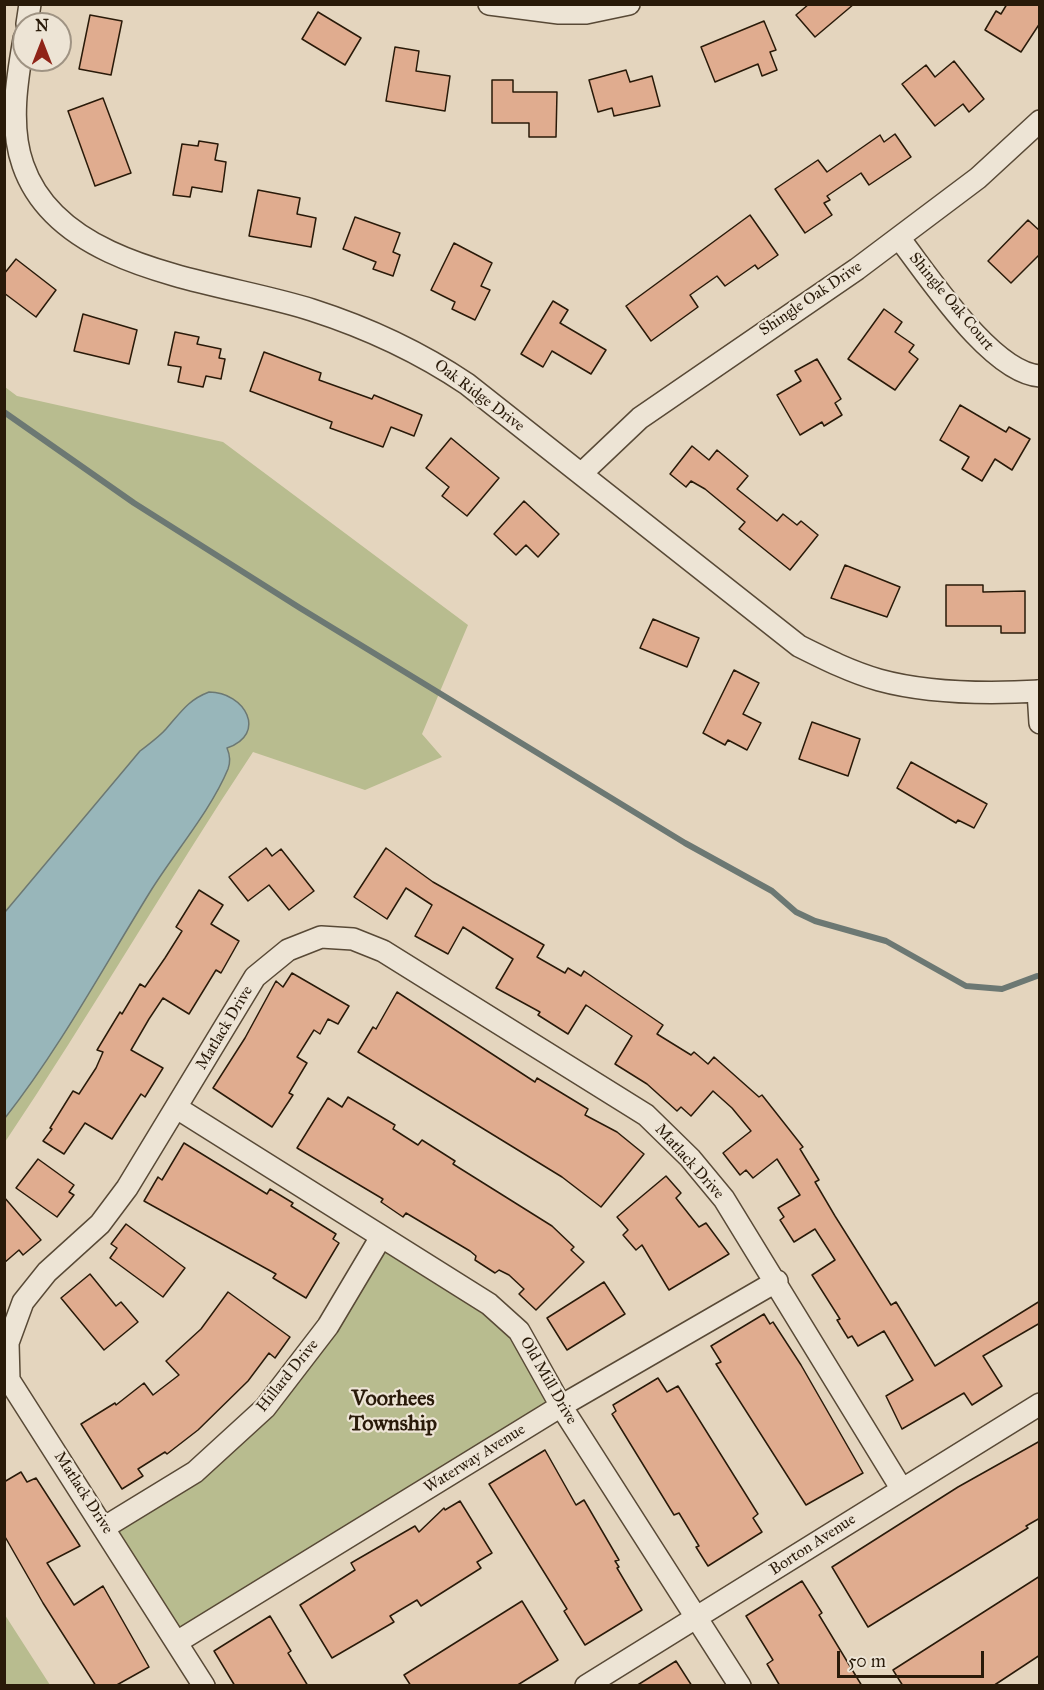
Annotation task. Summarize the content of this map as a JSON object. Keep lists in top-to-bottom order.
{
  "streets": {
    "street": [
      "Shingle Oak Drive",
      "Shingle Oak Court",
      "Oak Ridge Drive",
      "Matlack Drive",
      "Hillard Drive",
      "Old Mill Drive",
      "Waterway Avenue",
      "Borton Avenue"
    ]
  },
  "crossings": [
    ["Shingle Oak Drive", "Shingle Oak Court"],
    ["Shingle Oak Drive", "Oak Ridge Drive"],
    ["Matlack Drive", "Hillard Drive"],
    ["Matlack Drive", "Old Mill Drive"],
    ["Matlack Drive", "Waterway Avenue"],
    ["Matlack Drive", "Borton Avenue"],
    ["Hillard Drive", "Old Mill Drive"],
    ["Old Mill Drive", "Waterway Avenue"],
    ["Old Mill Drive", "Borton Avenue"]
  ],
  "districts": ["Voorhees Township"],
  "scale_bar": "50 m",
  "north": "top"
}
